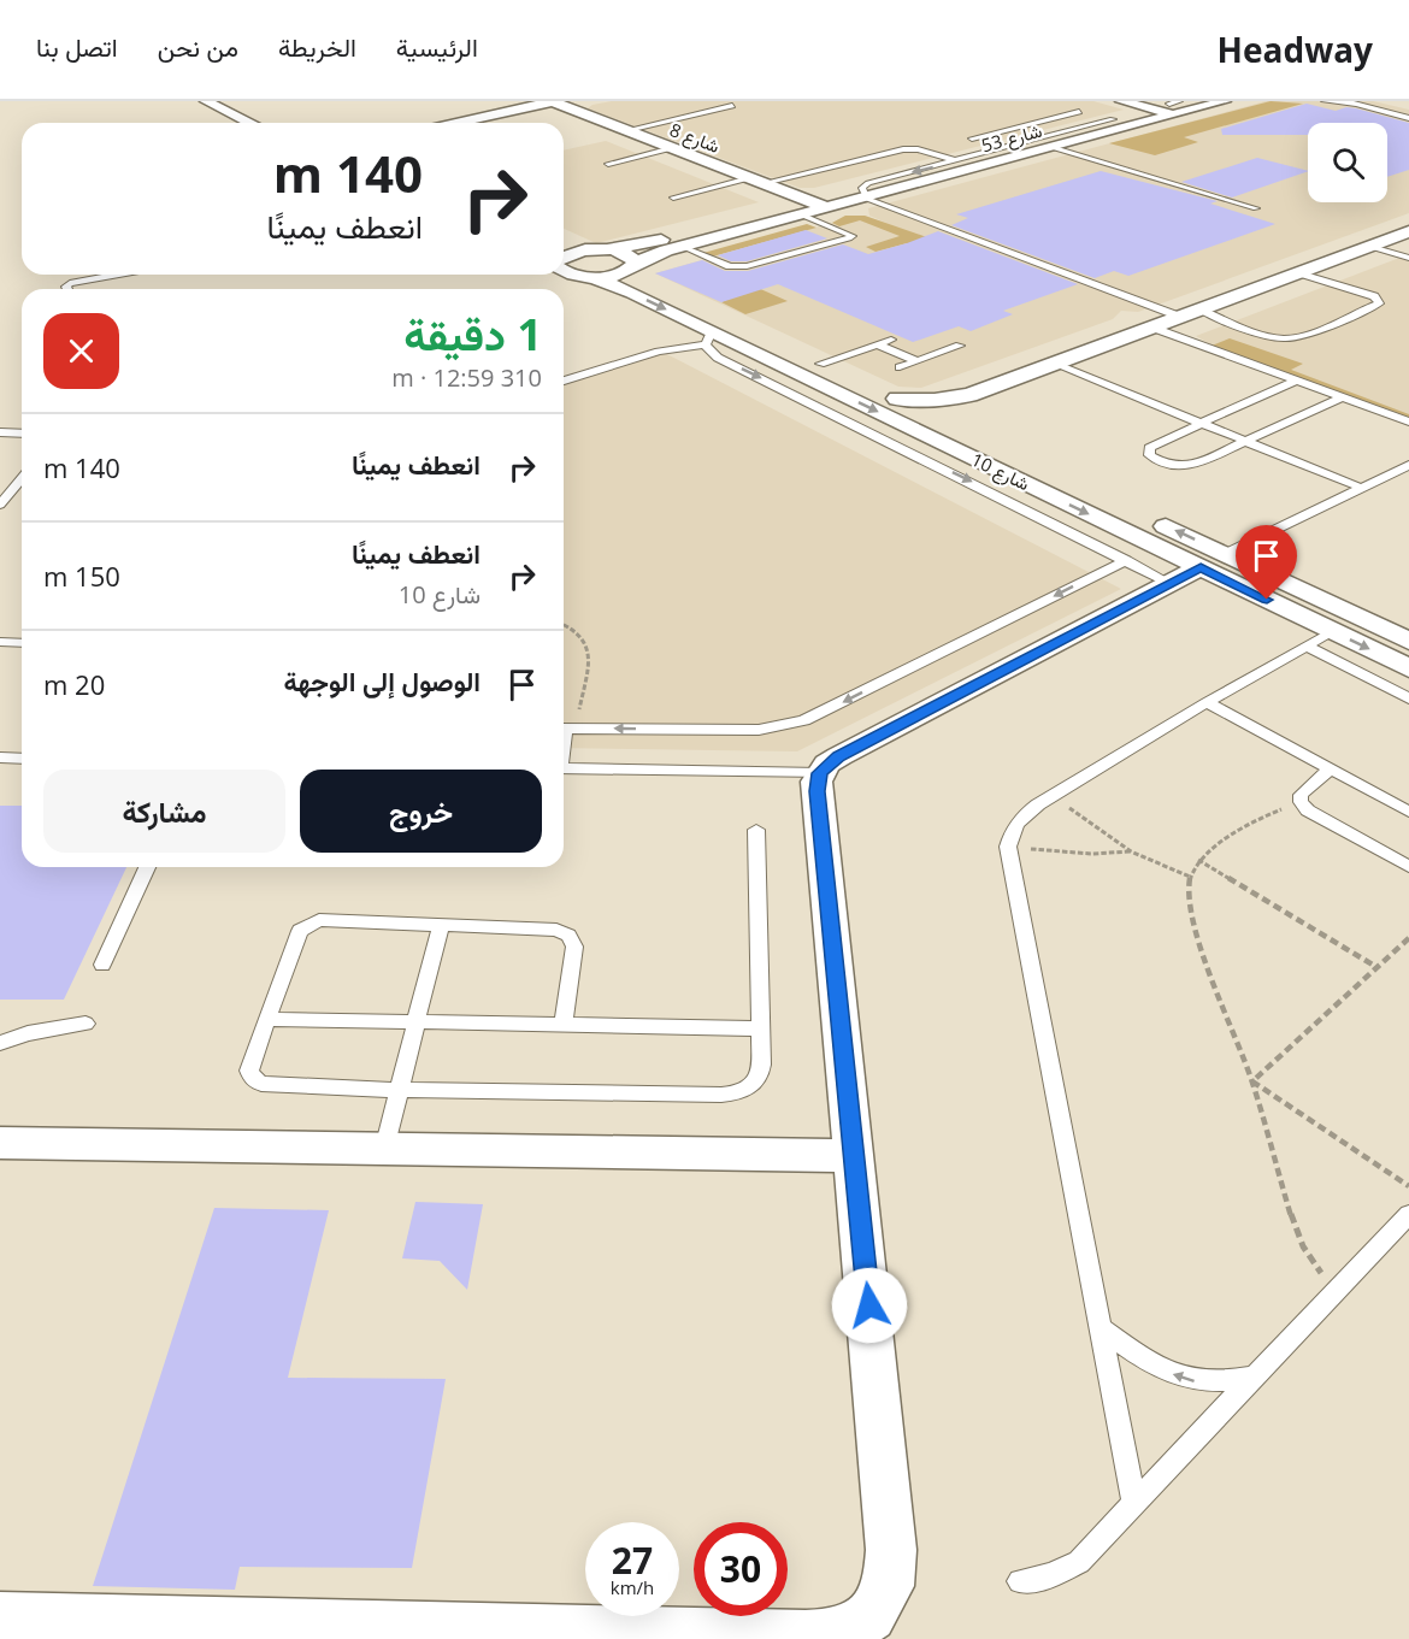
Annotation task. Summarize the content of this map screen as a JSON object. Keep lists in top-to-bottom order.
{
  "streets": {
    "street": ["شارع 8", "شارع 53", "شارع 10"]
  },
  "crossings": [
    ["شارع 8", "شارع 53"],
    ["شارع 53", "شارع 10"]
  ],
  "page": {
    "header": "Headway",
    "nav": [
      "الرئيسية",
      "الخريطة",
      "من نحن",
      "اتصل بنا"
    ],
    "turn": ["140 m", "انعطف يمينًا"],
    "heading": ["1 دقيقة", "310 m · 12:59"],
    "list": [
      {
        "name": "انعطف يمينًا",
        "value": "140 m"
      },
      {
        "name": "انعطف يمينًا",
        "note": "شارع 10",
        "value": "150 m"
      },
      {
        "name": "الوصول إلى الوجهة",
        "value": "20 m"
      }
    ],
    "buttons": ["خروج", "مشاركة"],
    "speed": "27 km/h",
    "limit": "30"
  }
}
